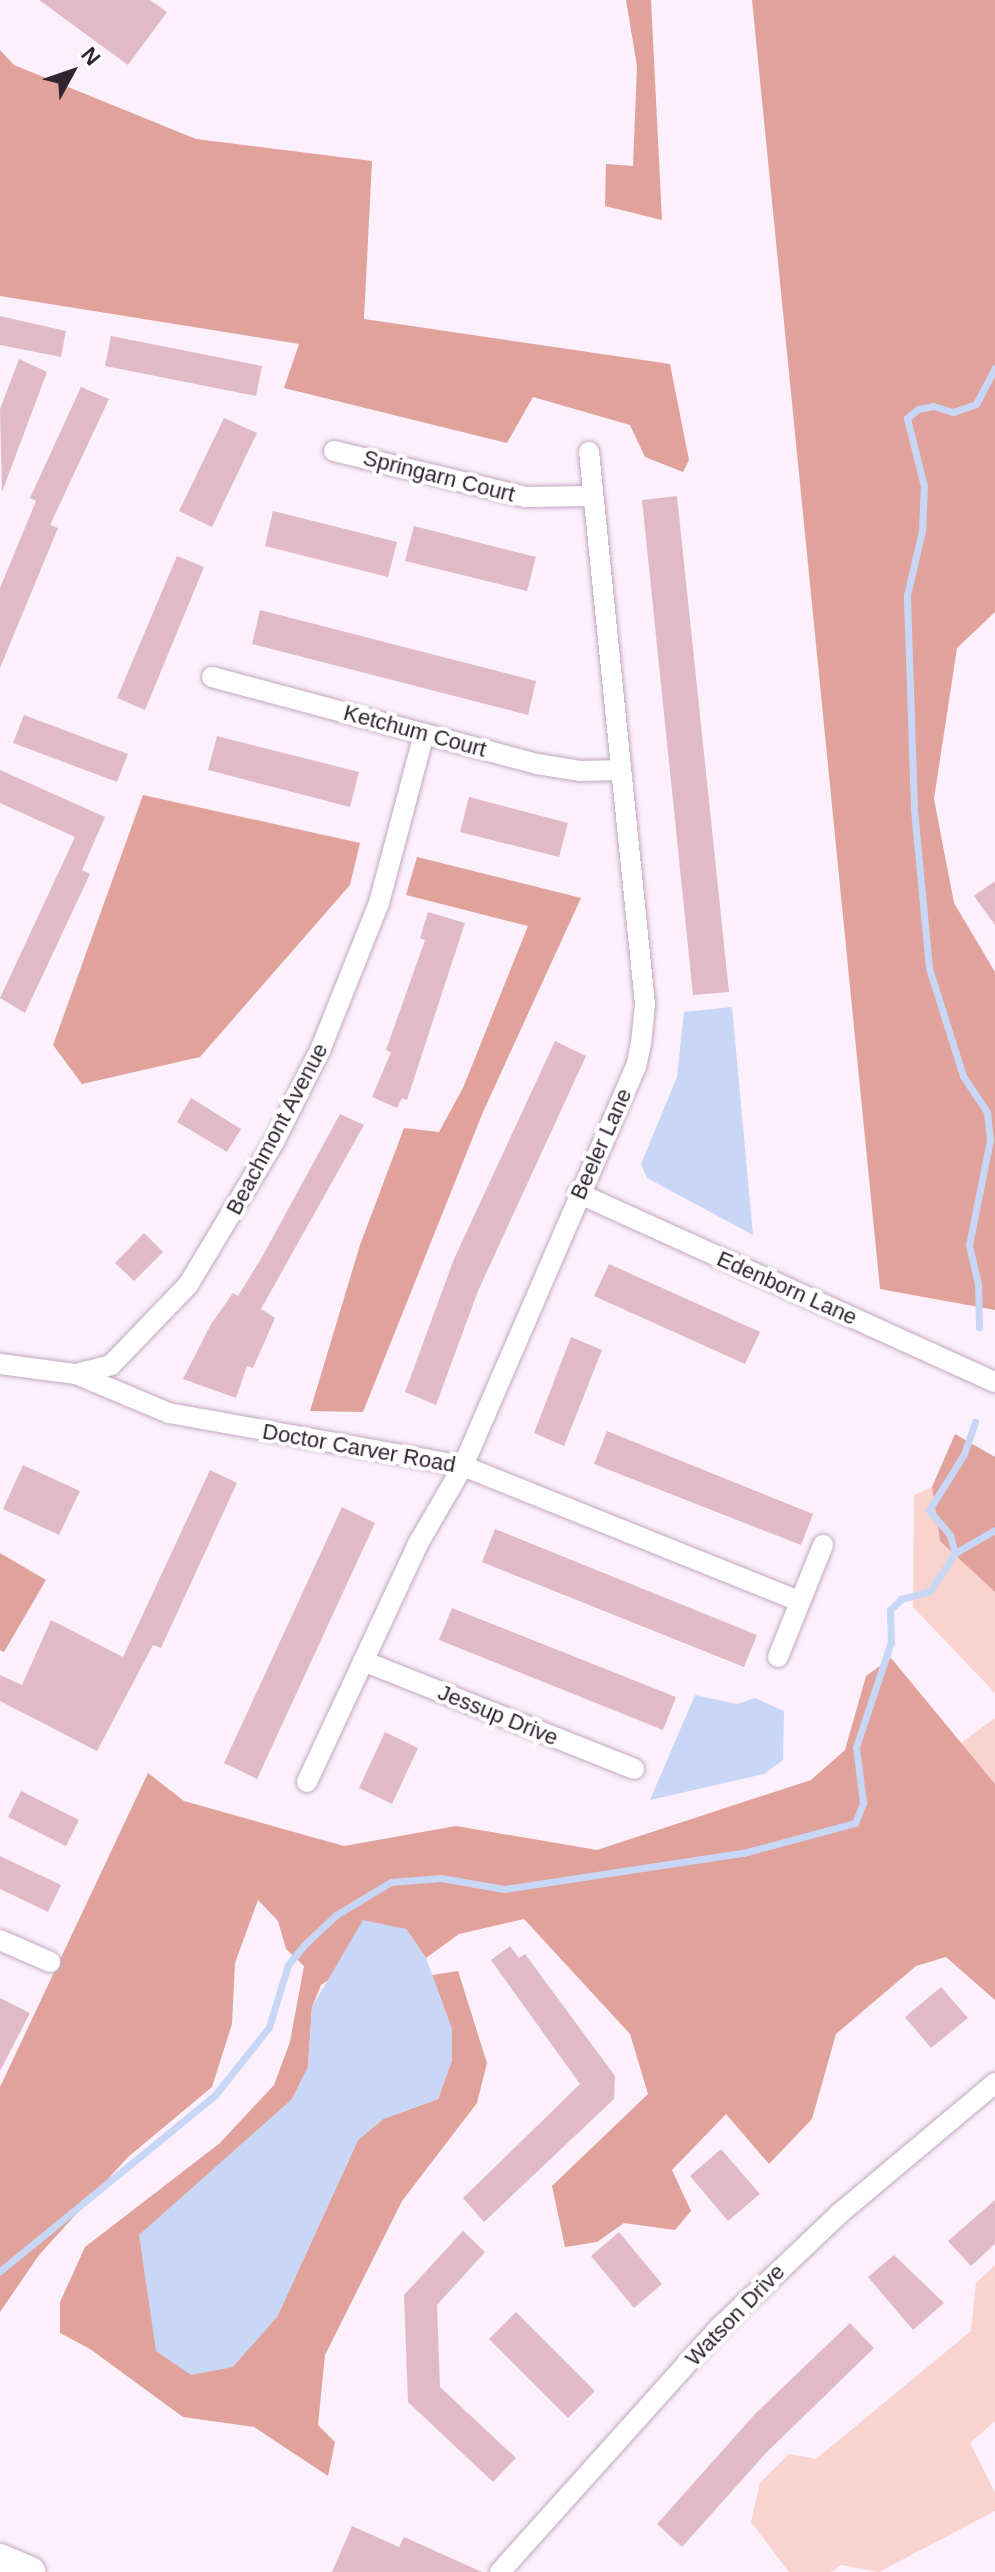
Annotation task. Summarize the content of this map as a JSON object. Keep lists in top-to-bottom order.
{
  "streets": {
    "street": [
      "Springarn Court",
      "Ketchum Court",
      "Beachmont Avenue",
      "Beeler Lane",
      "Edenborn Lane",
      "Doctor Carver Road",
      "Jessup Drive",
      "Watson Drive"
    ]
  },
  "crossings": [
    ["Springarn Court", "Beeler Lane"],
    ["Ketchum Court", "Beachmont Avenue"],
    ["Ketchum Court", "Beeler Lane"],
    ["Beachmont Avenue", "Doctor Carver Road"],
    ["Beeler Lane", "Edenborn Lane"],
    ["Beeler Lane", "Doctor Carver Road"],
    ["Beeler Lane", "Jessup Drive"]
  ],
  "north": "top right"
}
